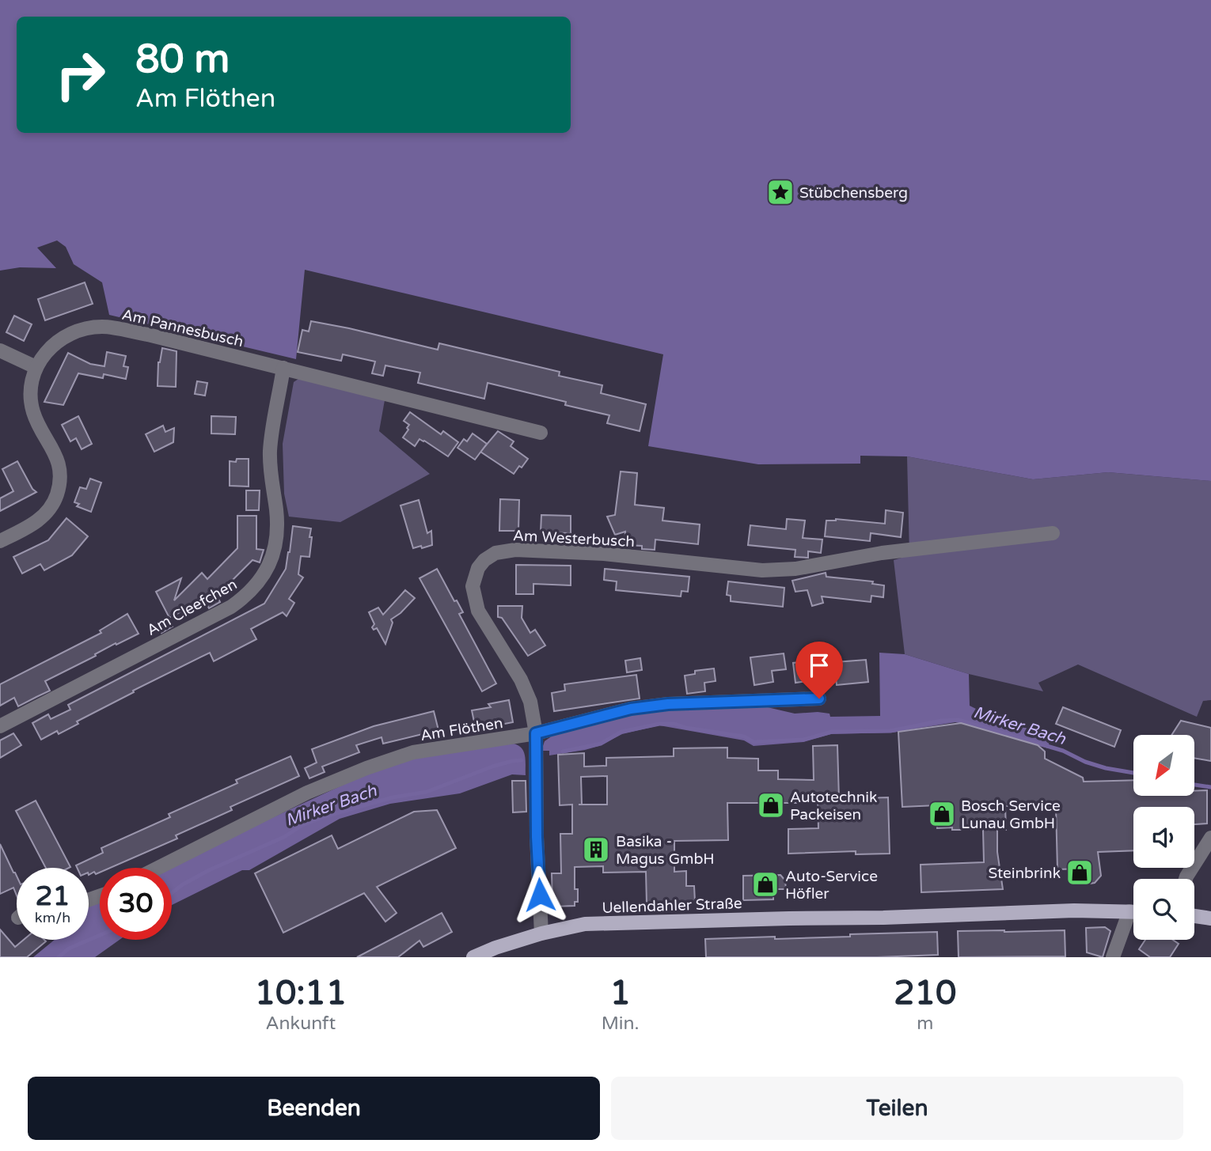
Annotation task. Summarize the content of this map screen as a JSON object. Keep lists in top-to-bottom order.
{
  "streets": {
    "main road": ["Uellendahler Straße"],
    "street": [
      "Am Pannesbusch",
      "Am Westerbusch",
      "Am Cleefchen",
      "Am Flöthen"
    ]
  },
  "crossings": [
    ["Am Pannesbusch", "Am Cleefchen"],
    ["Am Westerbusch", "Am Flöthen"],
    ["Am Westerbusch", "Uellendahler Straße"]
  ],
  "water": ["Mirker Bach"],
  "places": {
    "place": ["Stübchensberg"],
    "shop": [
      "Autotechnik Packeisen",
      "Bosch Service Lunau GmbH",
      "Steinbrink",
      "Auto-Service Höfler"
    ],
    "building": ["Basika - Magus GmbH"]
  },
  "north": "bottom left",
  "page": {
    "turn": ["80 m", "Am Flöthen"],
    "speed": "21 km/h",
    "limit": "30",
    "eta": [
      "10:11",
      "Ankunft",
      "1",
      "Min.",
      "210",
      "m"
    ],
    "buttons": ["Beenden", "Teilen"]
  }
}
